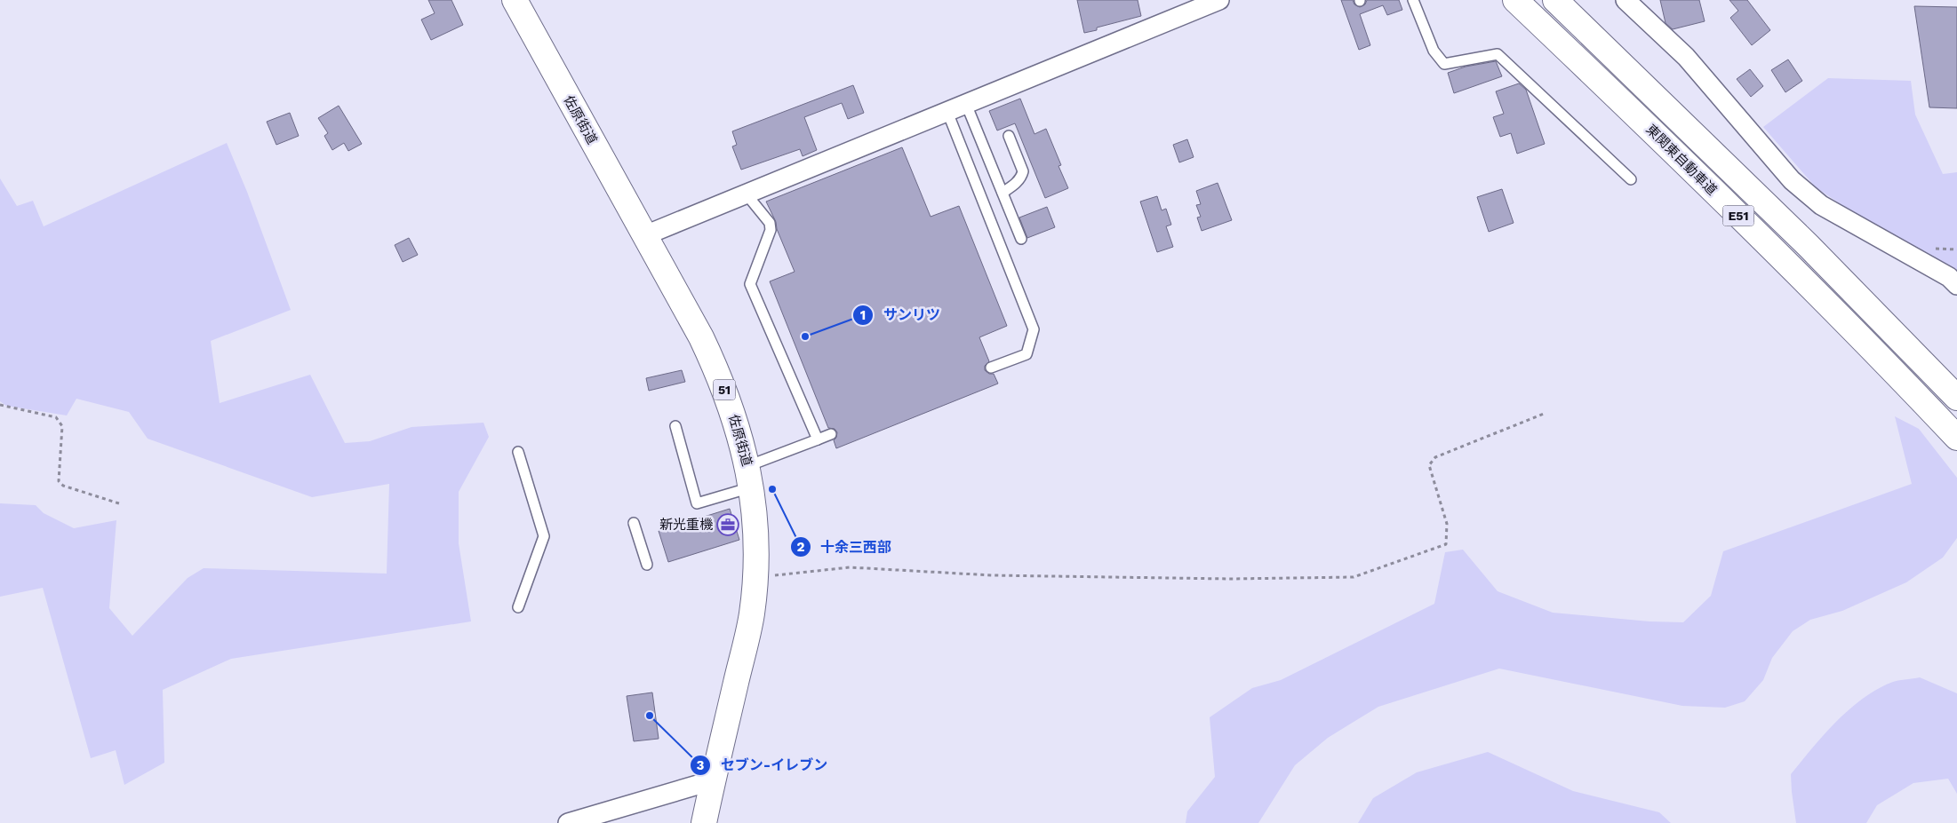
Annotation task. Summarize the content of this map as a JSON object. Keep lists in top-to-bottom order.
{
  "streets": {
    "highway": [
      "佐原街道",
      "東関東自動車道",
      "E51",
      "51"
    ]
  },
  "places": {
    "other": ["サンリツ", "十余三西部", "セブン-イレブン"],
    "office": ["新光重機"]
  }
}
